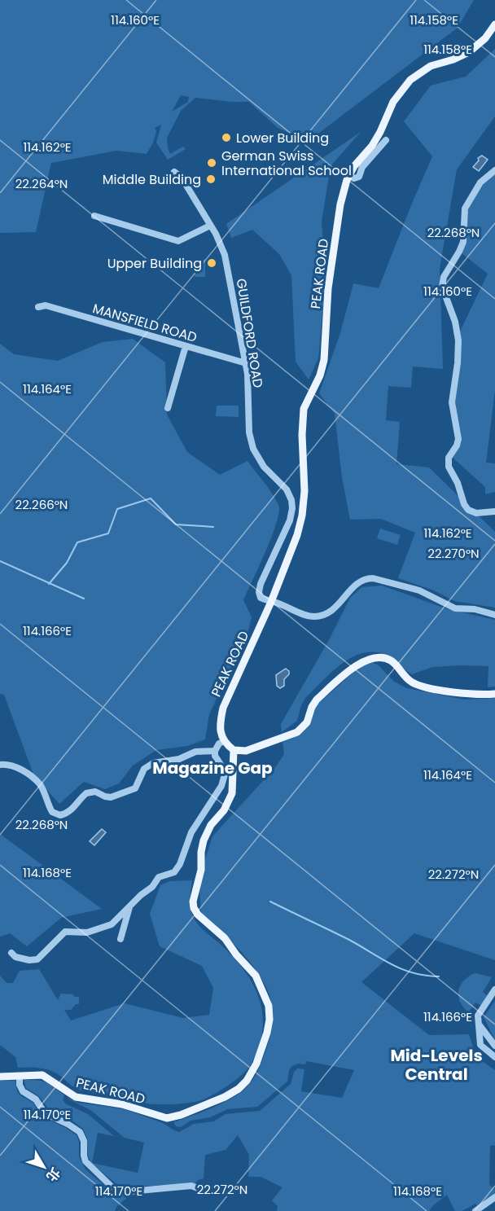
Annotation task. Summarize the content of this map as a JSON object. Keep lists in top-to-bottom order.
{
  "streets": {
    "main road": ["PEAK ROAD"],
    "street": ["MANSFIELD ROAD", "GUILDFORD ROAD"]
  },
  "crossings": [
    ["PEAK ROAD", "GUILDFORD ROAD"],
    ["MANSFIELD ROAD", "GUILDFORD ROAD"]
  ],
  "districts": ["Magazine Gap", "Mid-Levels Central"],
  "places": [
    "Lower Building",
    "German Swiss International School",
    "Middle Building",
    "Upper Building"
  ],
  "north": "bottom right",
  "coordinates": [
    "114.160°E",
    "114.158°E",
    "114.162°E",
    "22.264°N",
    "22.268°N",
    "114.164°E",
    "22.266°N",
    "22.270°N",
    "114.166°E",
    "114.168°E",
    "22.272°N",
    "114.170°E"
  ]
}
